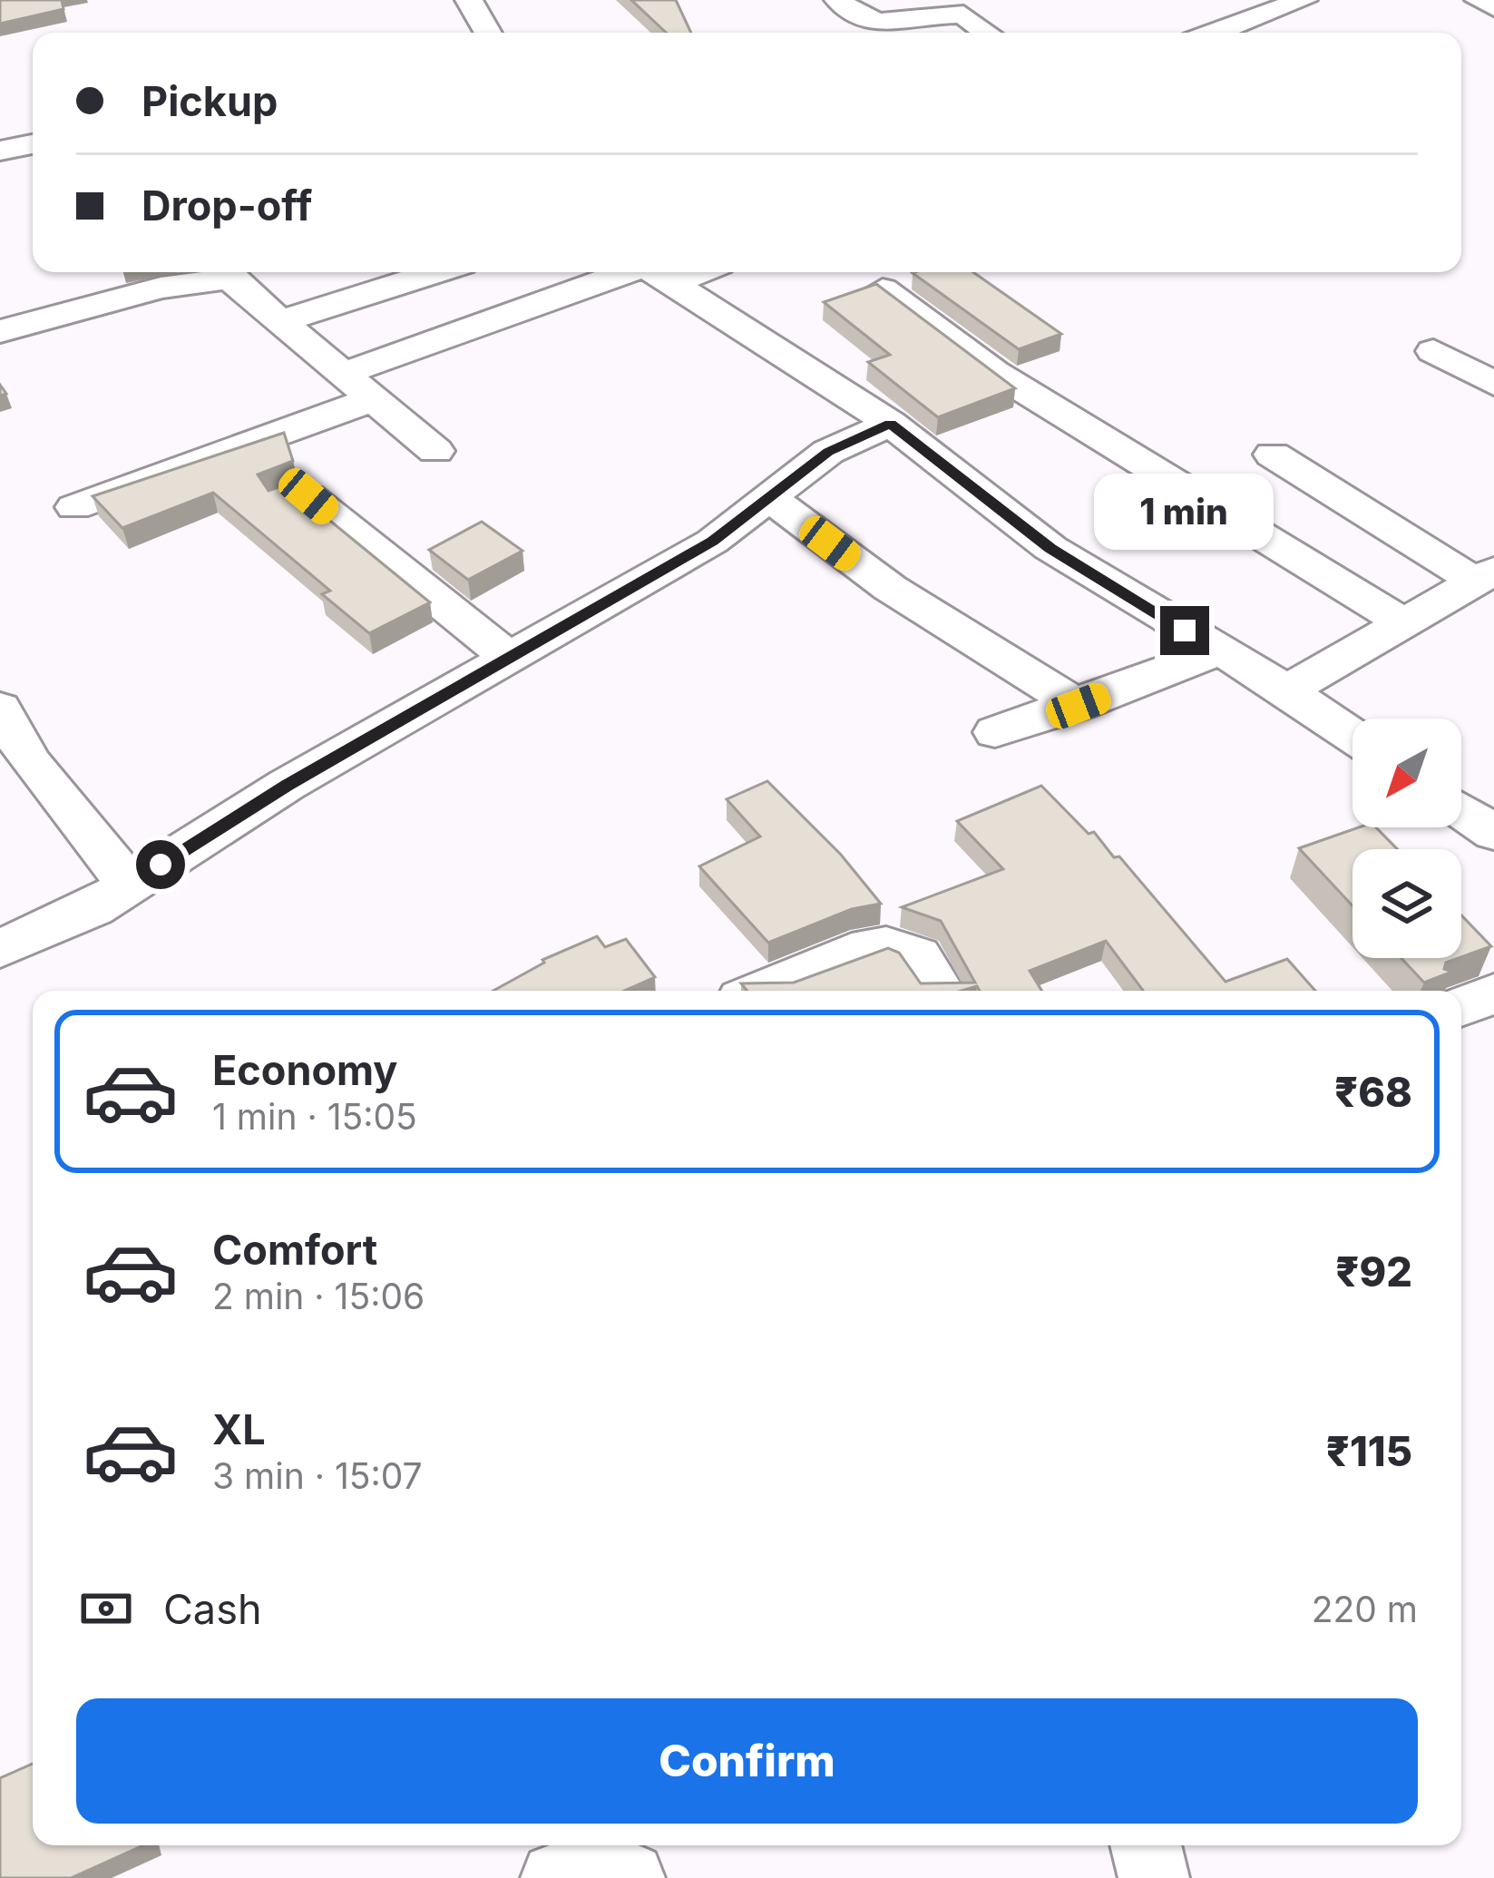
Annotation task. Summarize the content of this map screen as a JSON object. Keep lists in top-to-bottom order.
{
  "north": "bottom left",
  "page": {
    "banner": ["Pickup", "Drop-off"],
    "bubble": "1 min",
    "list": [
      {
        "name": "Economy",
        "note": "1 min · 15:05",
        "value": "₹68"
      },
      {
        "name": "Comfort",
        "note": "2 min · 15:06",
        "value": "₹92"
      },
      {
        "name": "XL",
        "note": "3 min · 15:07",
        "value": "₹115"
      }
    ],
    "pay": ["Cash", "220 m"],
    "buttons": "Confirm"
  }
}
